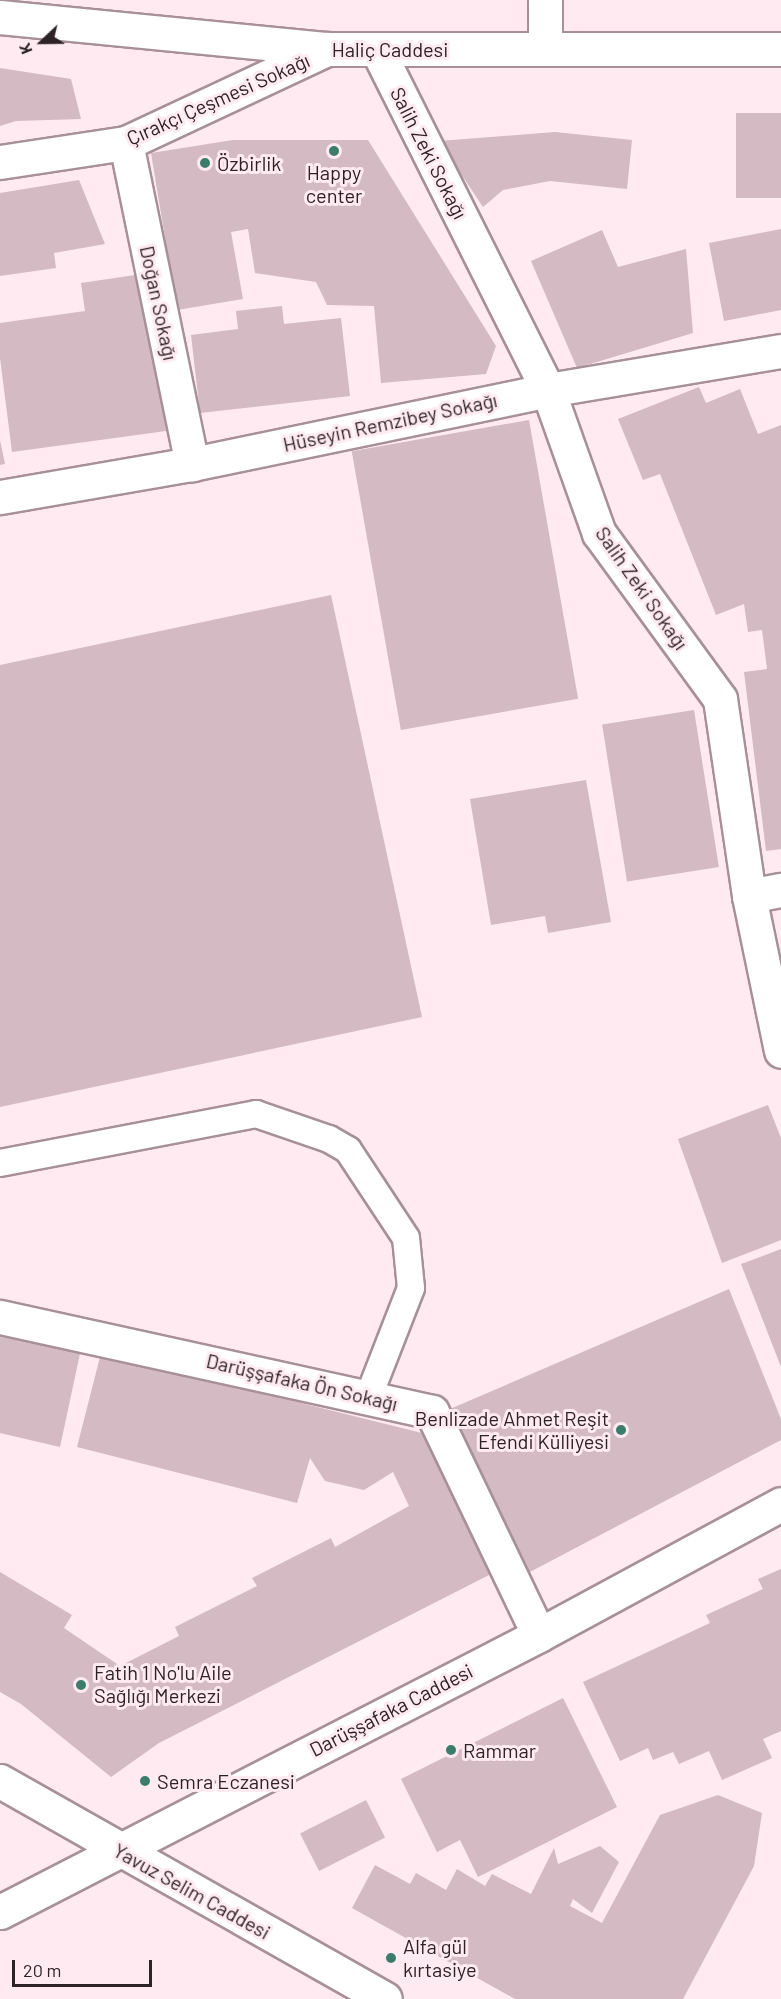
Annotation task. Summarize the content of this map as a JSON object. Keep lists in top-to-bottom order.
{
  "streets": {
    "street": [
      "Haliç Caddesi",
      "Çırakçı Çeşmesi Sokağı",
      "Salih Zeki Sokağı",
      "Doğan Sokağı",
      "Hüseyin Remzibey Sokağı",
      "Darüşşafaka Ön Sokağı",
      "Darüşşafaka Caddesi",
      "Yavuz Selim Caddesi"
    ]
  },
  "crossings": [
    ["Haliç Caddesi", "Çırakçı Çeşmesi Sokağı"],
    ["Haliç Caddesi", "Salih Zeki Sokağı"],
    ["Çırakçı Çeşmesi Sokağı", "Doğan Sokağı"],
    ["Salih Zeki Sokağı", "Hüseyin Remzibey Sokağı"],
    ["Doğan Sokağı", "Hüseyin Remzibey Sokağı"],
    ["Darüşşafaka Ön Sokağı", "Darüşşafaka Caddesi"],
    ["Darüşşafaka Caddesi", "Yavuz Selim Caddesi"]
  ],
  "places": [
    "Happy center",
    "Özbirlik",
    "Benlizade Ahmet Reşit Efendi Külliyesi",
    "Fatih 1 No'lu Aile Sağlığı Merkezi",
    "Rammar",
    "Semra Eczanesi",
    "Alfa gül kırtasiye"
  ],
  "scale_bar": "20 m",
  "north": "left"
}
